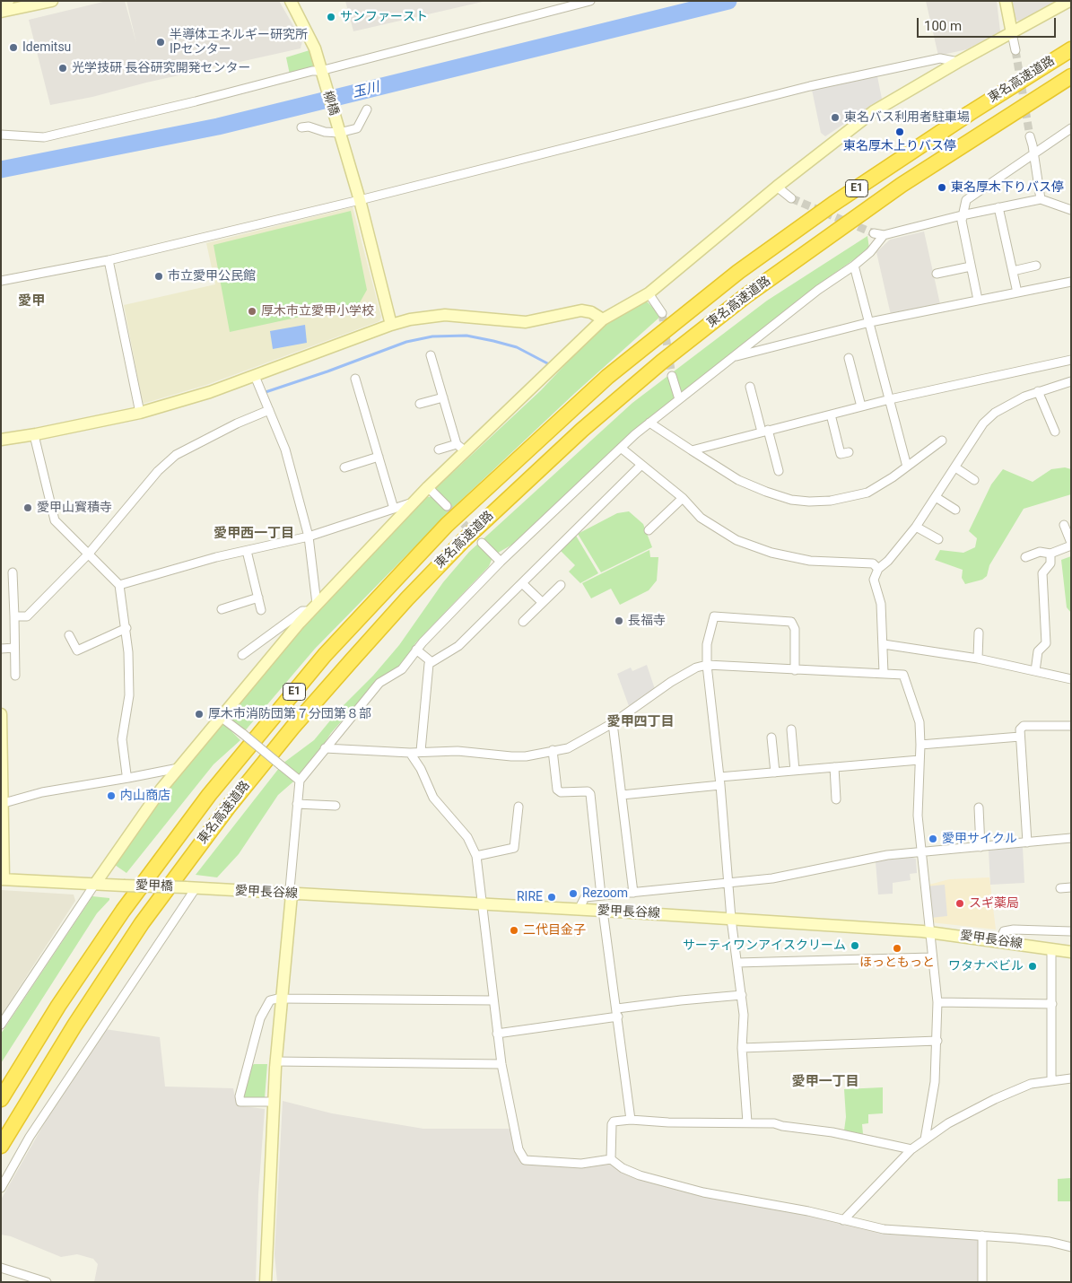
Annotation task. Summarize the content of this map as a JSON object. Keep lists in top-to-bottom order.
{
  "streets": {
    "highway": ["東名高速道路", "E1"],
    "street": ["柳橋", "愛甲橋", "愛甲長谷線"]
  },
  "crossings": [
    ["愛甲橋", "愛甲長谷線"]
  ],
  "districts": [
    "愛甲",
    "愛甲西一丁目",
    "愛甲四丁目",
    "愛甲一丁目"
  ],
  "water": ["玉川"],
  "places": [
    "サンファースト",
    "半導体エネルギー研究所 IPセンター",
    "Idemitsu",
    "光学技研 長谷研究開発センター",
    "東名バス利用者駐車場",
    "東名厚木上りバス停",
    "東名厚木下りバス停",
    "市立愛甲公民館",
    "厚木市立愛甲小学校",
    "愛甲山寳積寺",
    "長福寺",
    "厚木市消防団第７分団第８部",
    "内山商店",
    "愛甲サイクル",
    "Rezoom",
    "RIRE",
    "スギ薬局",
    "二代目金子",
    "サーティワンアイスクリーム",
    "ほっともっと",
    "ワタナベビル"
  ],
  "scale_bar": "100 m"
}
